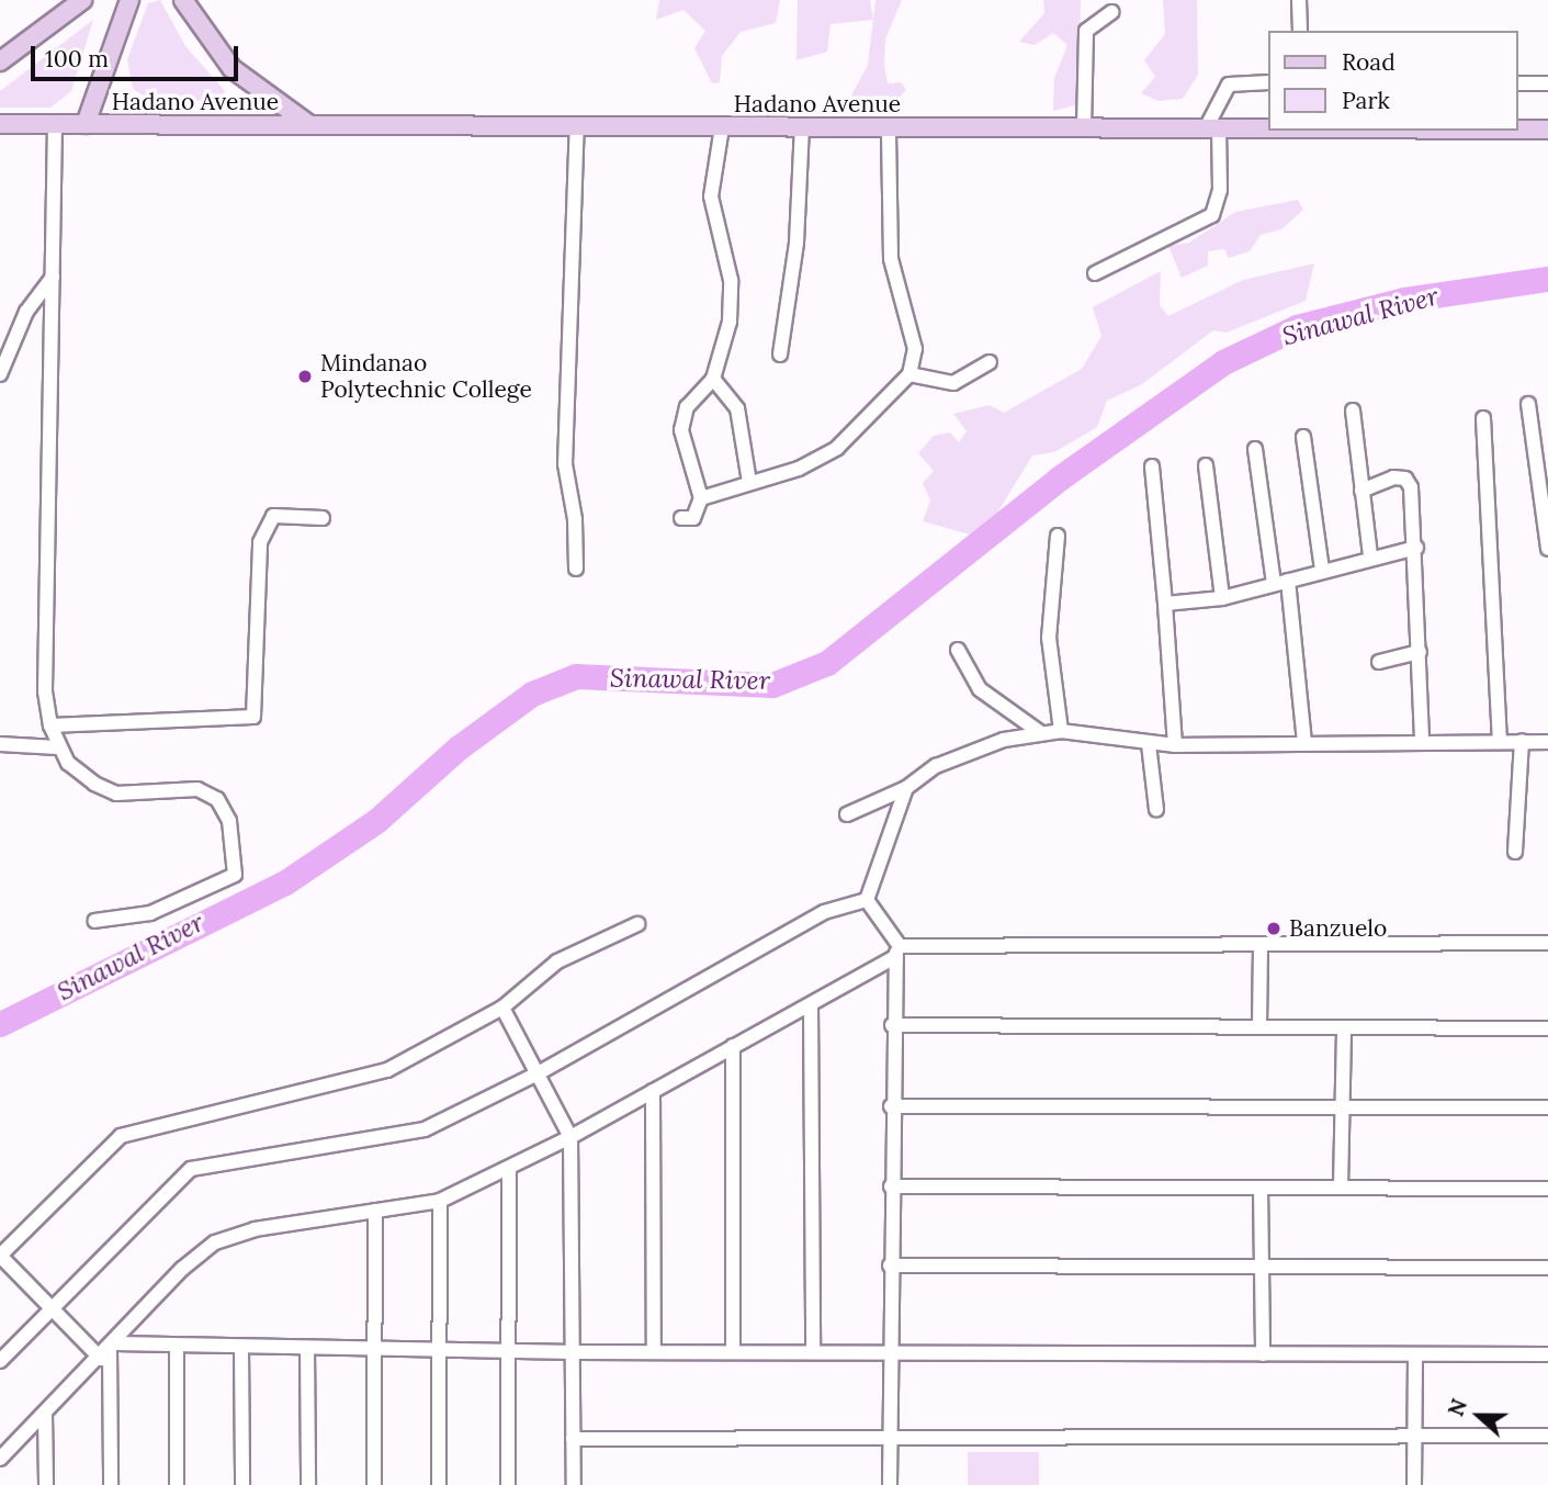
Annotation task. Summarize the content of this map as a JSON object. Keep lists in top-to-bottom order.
{
  "streets": {
    "main road": ["Hadano Avenue"]
  },
  "water": ["Sinawal River"],
  "places": ["Mindanao Polytechnic College", "Banzuelo"],
  "legend": ["Road", "Park"],
  "scale_bar": "100 m",
  "north": "left"
}
